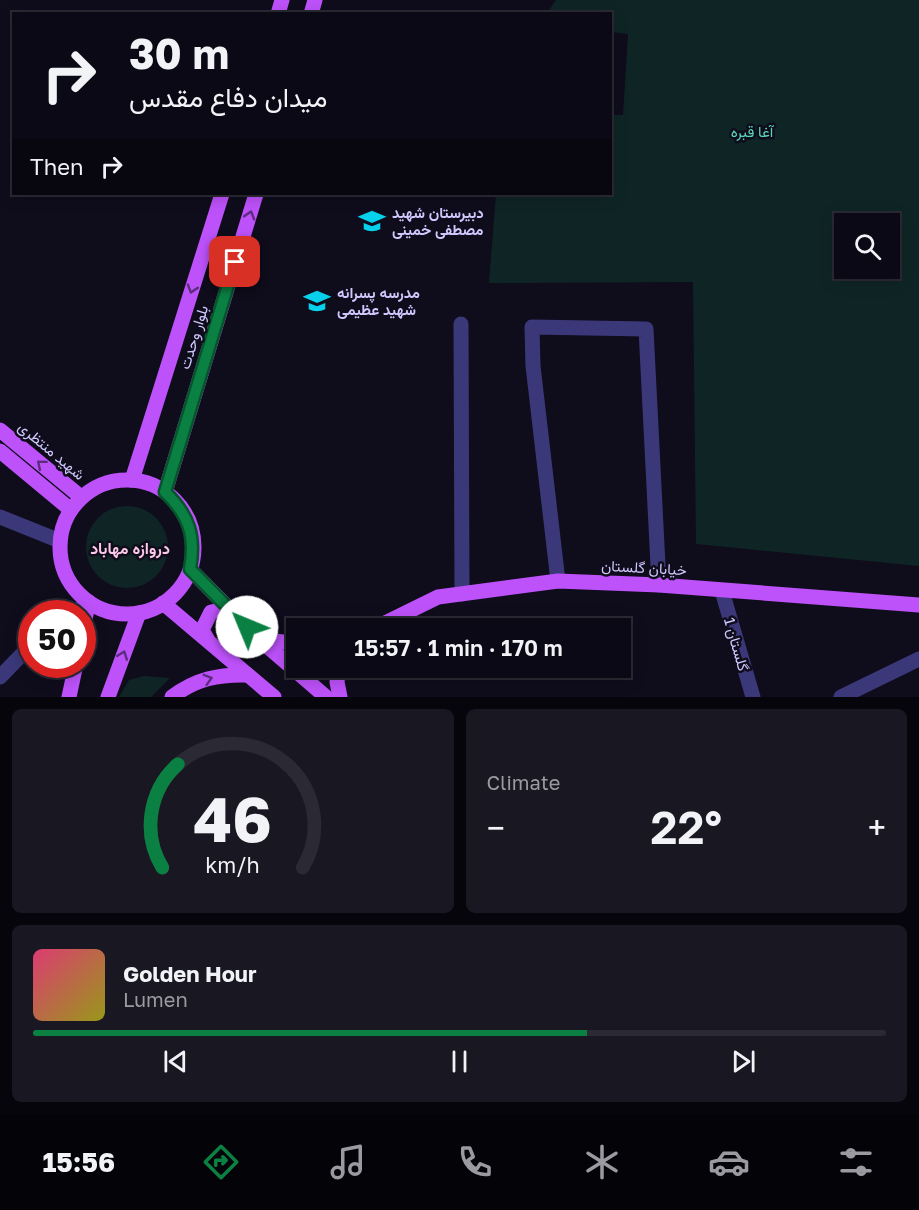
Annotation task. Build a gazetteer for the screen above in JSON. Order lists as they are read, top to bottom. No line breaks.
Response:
{"streets":{"main road":["بلوار وحدت","شهید منتظری","خیابان گلستان"],"street":["گلستان 1"]},"crossings":[["خیابان گلستان","گلستان 1"]],"districts":["دروازه مهاباد"],"parks":["آغا قبره"],"places":{"school or university":["دبیرستان شهید مصطفی خمینی","مدرسه پسرانه شهید عظیمی"]},"page":{"turn":["30 m","میدان دفاع مقدس"],"then":"Then","limit":"50","trip":"15:57 · 1 min · 170 m","tile":"Climate","heat":["−","22°","+"],"song":["Golden Hour","Lumen"],"tabs":"15:56","gauge":["46","km/h"]}}
